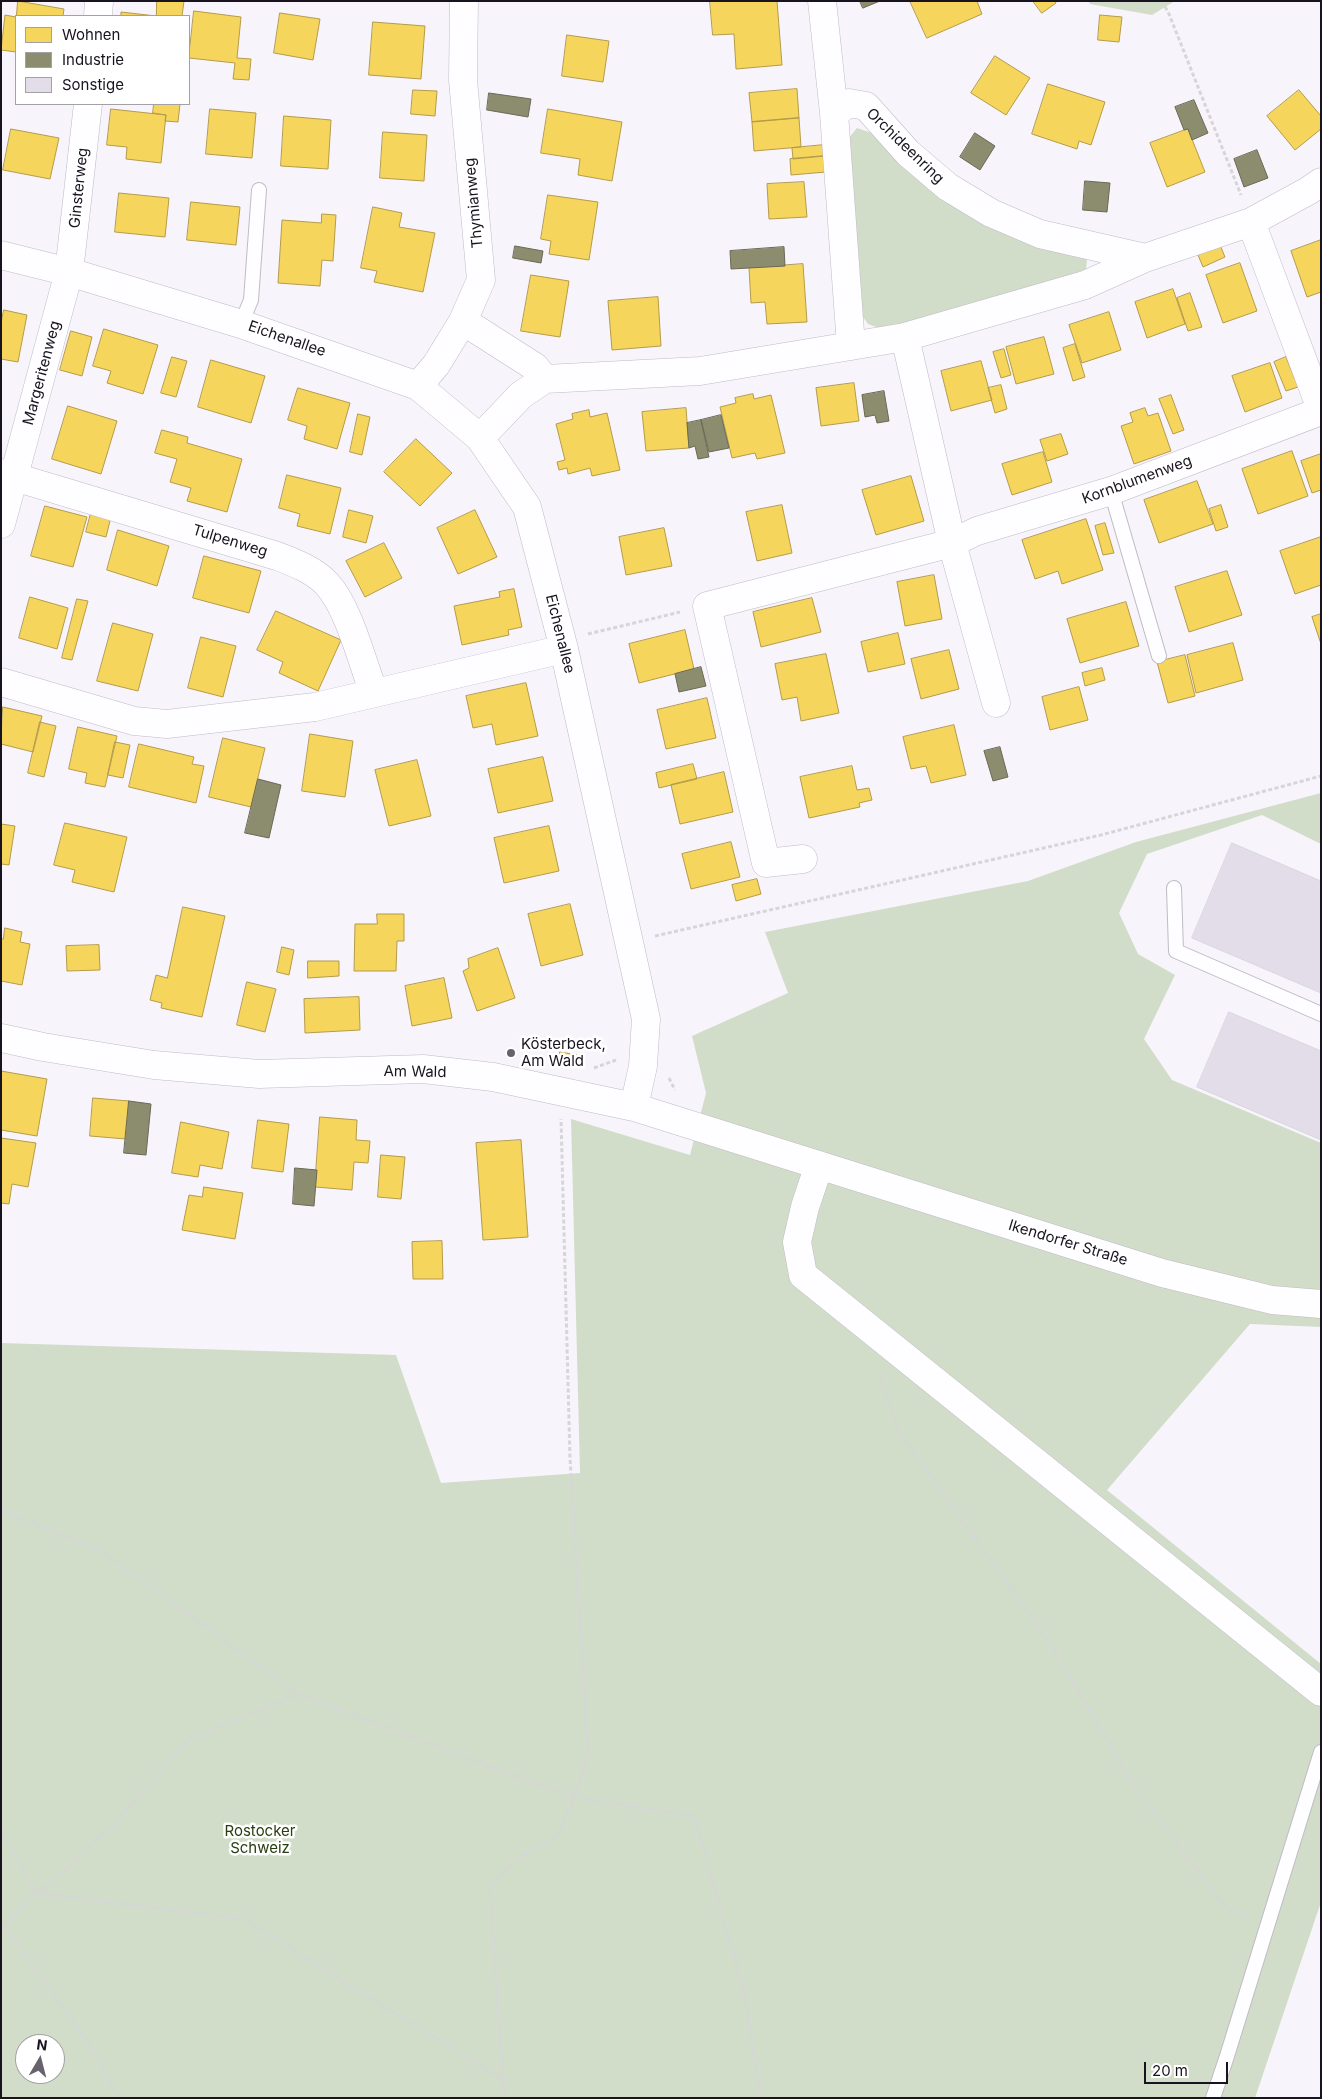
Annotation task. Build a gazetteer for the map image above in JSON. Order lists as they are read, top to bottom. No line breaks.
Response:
{"streets":{"street":["Orchideenring","Ginsterweg","Thymianweg","Eichenallee","Margeritenweg","Kornblumenweg","Tulpenweg","Am Wald","Ikendorfer Straße"]},"crossings":[["Ginsterweg","Eichenallee"],["Ginsterweg","Margeritenweg"],["Thymianweg","Eichenallee"],["Eichenallee","Margeritenweg"],["Eichenallee","Am Wald"],["Margeritenweg","Tulpenweg"],["Am Wald","Ikendorfer Straße"]],"parks":["Rostocker Schweiz"],"places":["Kösterbeck, Am Wald"],"legend":["Wohnen","Industrie","Sonstige"],"scale_bar":"20 m","north":"top"}
